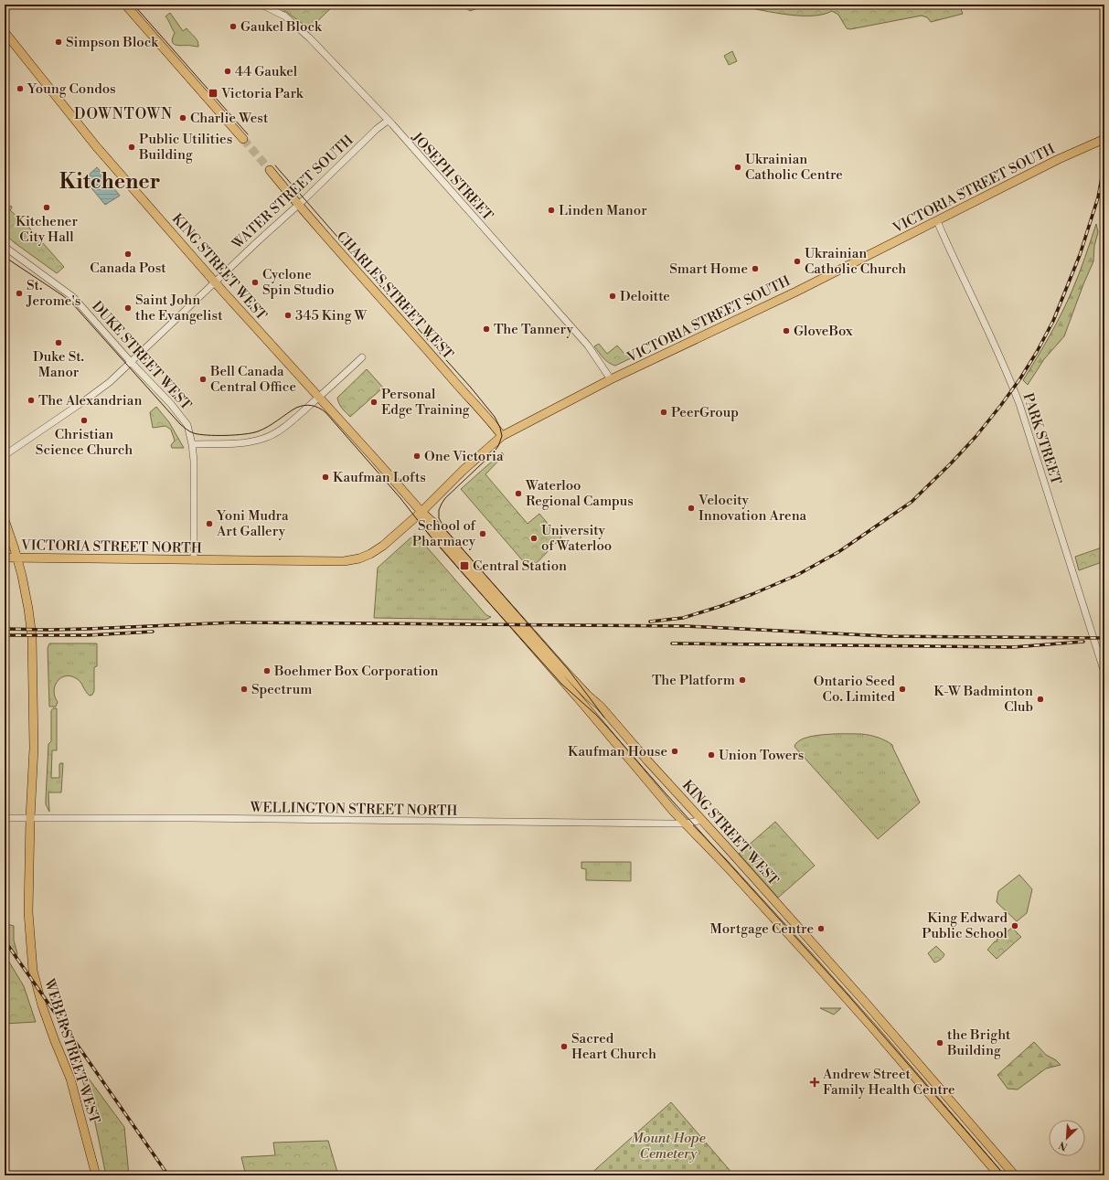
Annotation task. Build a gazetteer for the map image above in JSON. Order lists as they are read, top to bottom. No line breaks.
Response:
{"streets":{"main road":["VICTORIA STREET SOUTH","KING STREET WEST","CHARLES STREET WEST","VICTORIA STREET NORTH","WEBER STREET WEST"],"street":["JOSEPH STREET","WATER STREET SOUTH","DUKE STREET WEST","PARK STREET","WELLINGTON STREET NORTH"]},"crossings":[["JOSEPH STREET","VICTORIA STREET SOUTH"],["JOSEPH STREET","WATER STREET SOUTH"],["VICTORIA STREET SOUTH","KING STREET WEST"],["VICTORIA STREET SOUTH","CHARLES STREET WEST"],["VICTORIA STREET SOUTH","PARK STREET"],["VICTORIA STREET SOUTH","VICTORIA STREET NORTH"],["WATER STREET SOUTH","KING STREET WEST"],["WATER STREET SOUTH","CHARLES STREET WEST"],["WATER STREET SOUTH","DUKE STREET WEST"],["KING STREET WEST","VICTORIA STREET NORTH"],["KING STREET WEST","WELLINGTON STREET NORTH"],["DUKE STREET WEST","VICTORIA STREET NORTH"],["VICTORIA STREET NORTH","WEBER STREET WEST"],["WELLINGTON STREET NORTH","WEBER STREET WEST"]],"districts":["DOWNTOWN","Kitchener"],"parks":["Mount Hope Cemetery"],"places":{"other":["Gaukel Block","Simpson Block","44 Gaukel","Young Condos","Charlie West","Public Utilities Building","Ukrainian Catholic Centre","Kitchener City Hall","Linden Manor","Canada Post","Ukrainian Catholic Church","Smart Home","Cyclone Spin Studio","St. Jerome's","Deloitte","Saint John the Evangelist","345 King W","The Tannery","GloveBox","Duke St. Manor","Bell Canada Central Office","The Alexandrian","Personal Edge Training","PeerGroup","Christian Science Church","One Victoria","Kaufman Lofts","Waterloo Regional Campus","Velocity Innovation Arena","Yoni Mudra Art Gallery","School of Pharmacy","University of Waterloo","Boehmer Box Corporation","The Platform","Spectrum","Ontario Seed Co. Limited","K-W Badminton Club","Kaufman House","Union Towers","King Edward Public School","Mortgage Centre","the Bright Building","Sacred Heart Church"],"transit":["Victoria Park","Central Station"],"health":["Andrew Street Family Health Centre"]},"north":"bottom left"}
